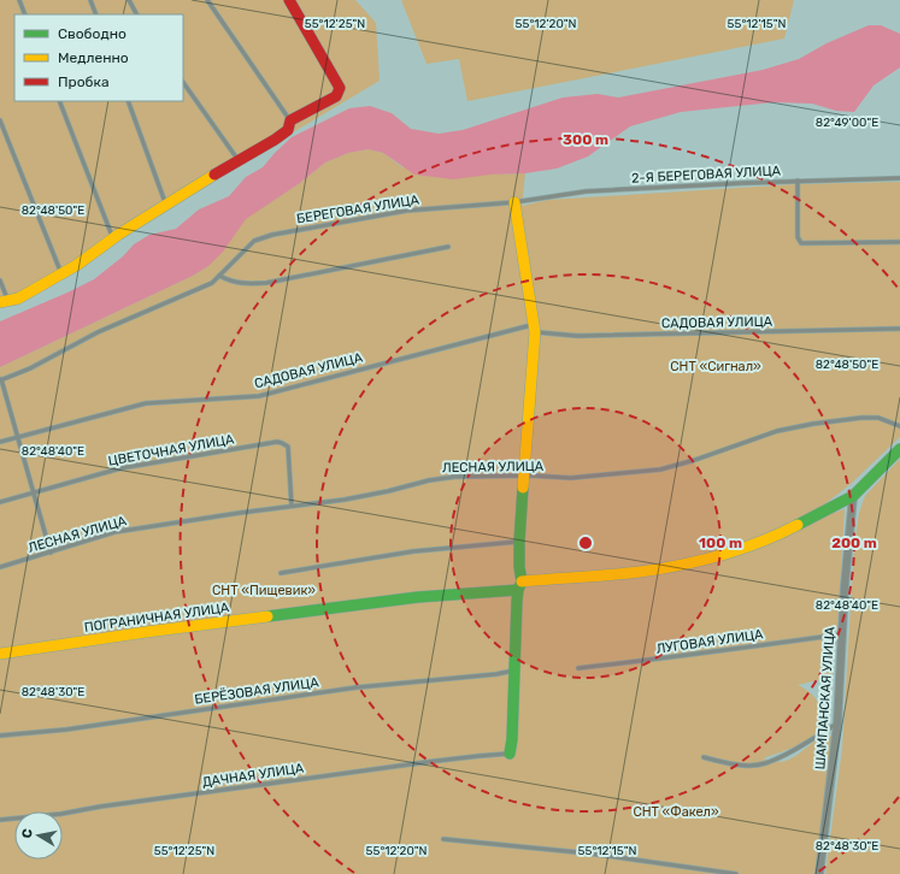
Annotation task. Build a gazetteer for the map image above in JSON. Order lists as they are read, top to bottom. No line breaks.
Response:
{"streets":{"street":["ПОГРАНИЧНАЯ УЛИЦА","ШАМПАНСКАЯ УЛИЦА"],"lane":["2-Я БЕРЕГОВАЯ УЛИЦА","БЕРЕГОВАЯ УЛИЦА","САДОВАЯ УЛИЦА","ЦВЕТОЧНАЯ УЛИЦА","ЛЕСНАЯ УЛИЦА","ЛУГОВАЯ УЛИЦА","БЕРЁЗОВАЯ УЛИЦА","ДАЧНАЯ УЛИЦА"]},"crossings":[["2-Я БЕРЕГОВАЯ УЛИЦА","БЕРЕГОВАЯ УЛИЦА"],["ЦВЕТОЧНАЯ УЛИЦА","ЛЕСНАЯ УЛИЦА"],["ПОГРАНИЧНАЯ УЛИЦА","ШАМПАНСКАЯ УЛИЦА"],["ЛУГОВАЯ УЛИЦА","ШАМПАНСКАЯ УЛИЦА"]],"parks":["СНТ «Сигнал»","СНТ «Пищевик»","СНТ «Факел»"],"legend":["Свободно","Медленно","Пробка"],"north":"left","coordinates":["55°12'25\"N","55°12'20\"N","55°12'15\"N","82°49'00\"E","82°48'50\"E","82°48'40\"E","82°48'30\"E"],"rings":["300 m","100 m","200 m"]}
